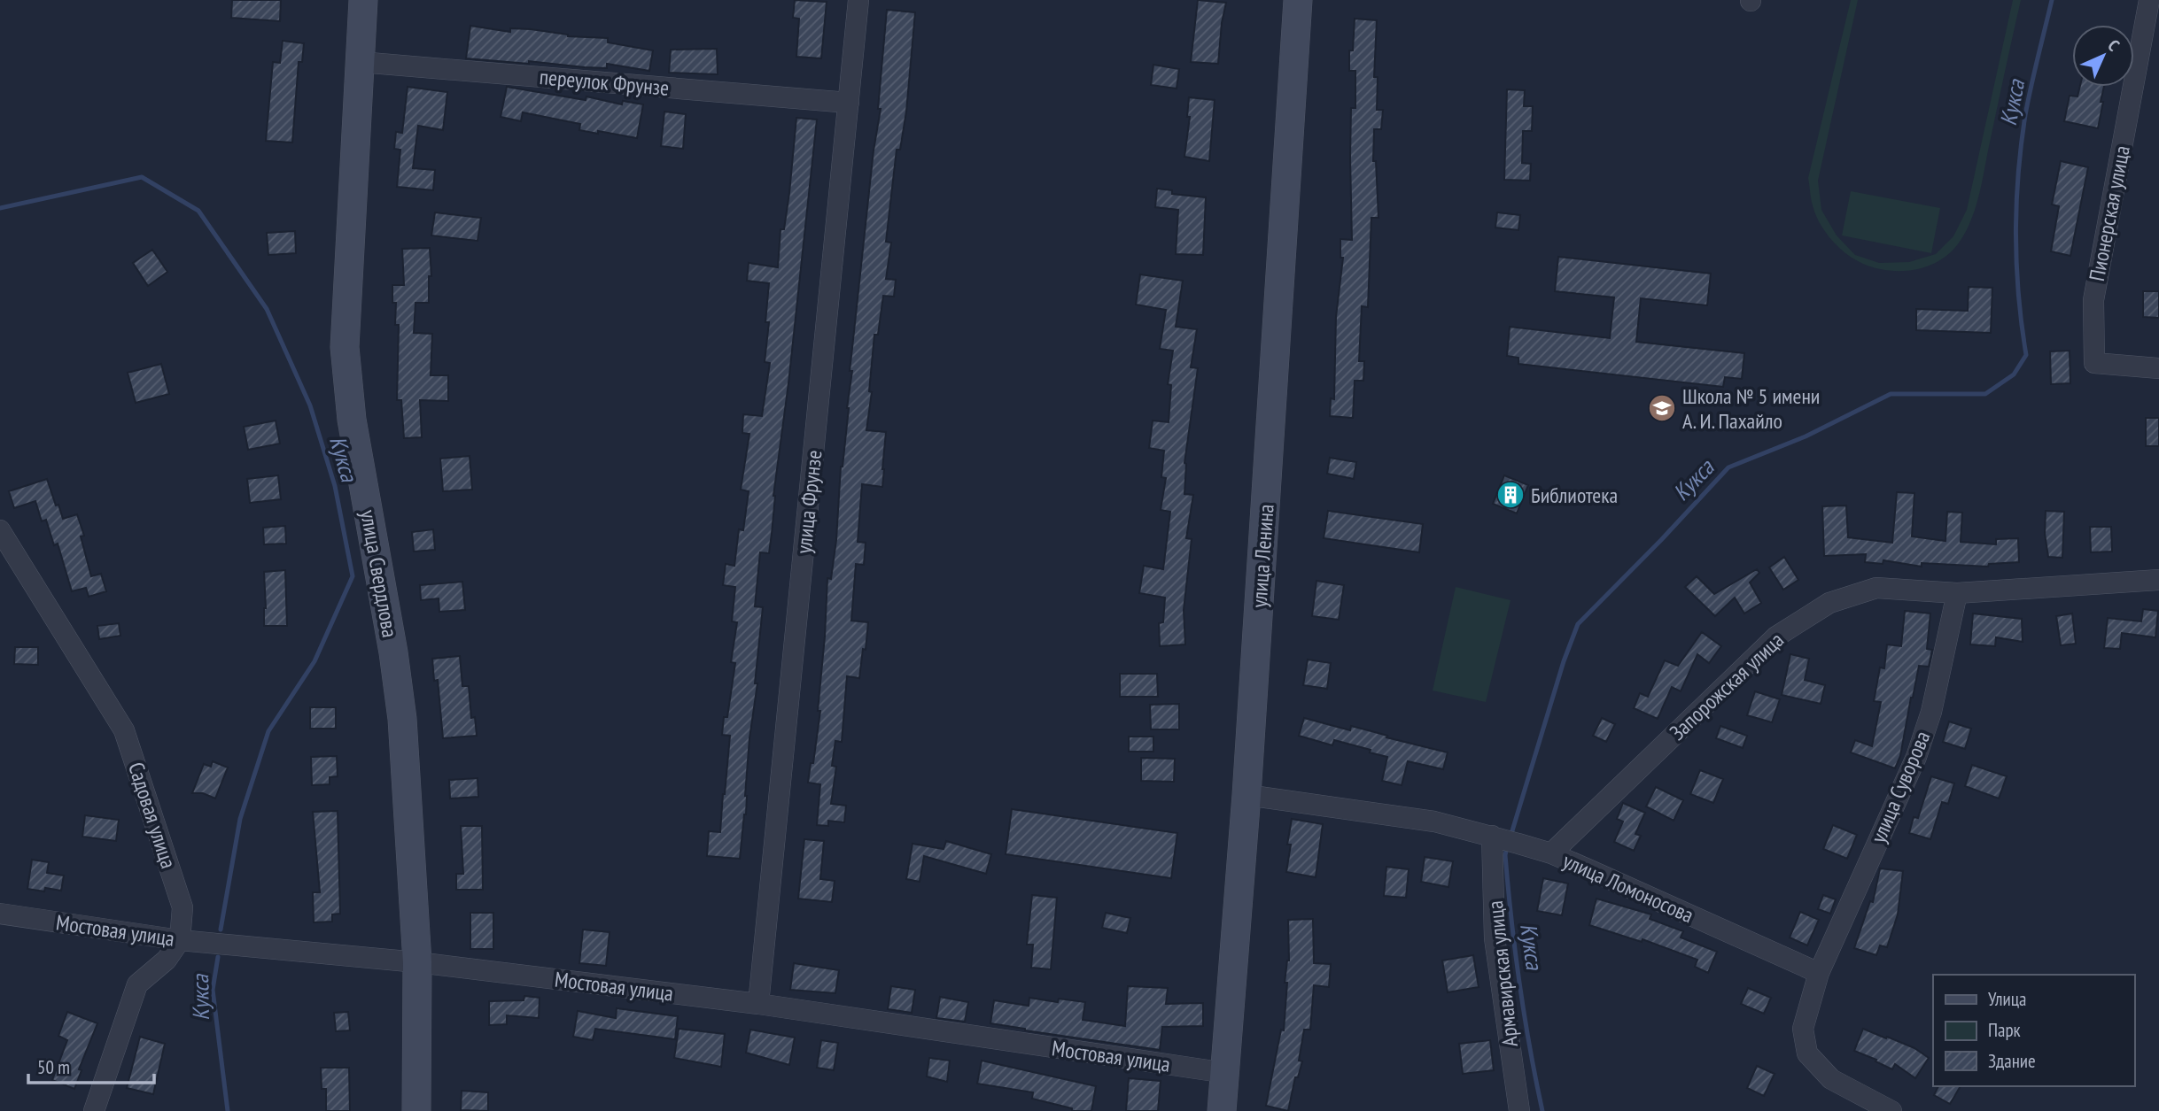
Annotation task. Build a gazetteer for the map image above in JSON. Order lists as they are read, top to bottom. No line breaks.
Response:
{"streets":{"street":["переулок Фрунзе","Пионерская улица","улица Фрунзе","улица Ленина","улица Свердлова","Запорожская улица","улица Суворова","Садовая улица","улица Ломоносова","Мостовая улица","Армавирская улица"]},"crossings":[["переулок Фрунзе","улица Фрунзе"],["переулок Фрунзе","улица Свердлова"],["улица Фрунзе","Мостовая улица"],["улица Ленина","улица Ломоносова"],["улица Ленина","Мостовая улица"],["улица Свердлова","Мостовая улица"],["Запорожская улица","улица Суворова"],["Запорожская улица","улица Ломоносова"],["улица Суворова","улица Ломоносова"],["Садовая улица","Мостовая улица"],["улица Ломоносова","Армавирская улица"]],"water":["Кукса"],"places":{"school or university":["Школа № 5 имени А. И. Пахайло"],"building":["Библиотека"]},"legend":["Улица","Парк","Здание"],"scale_bar":"50 m","north":"top right"}
